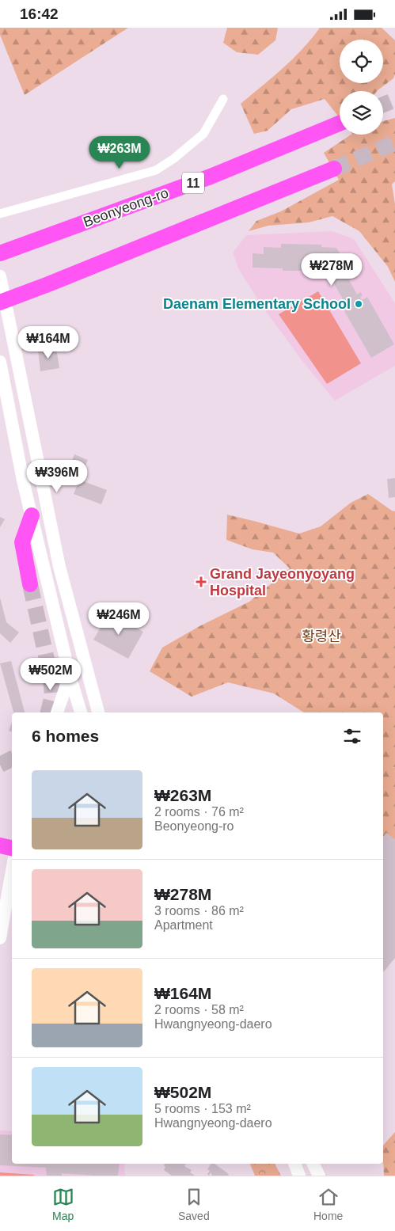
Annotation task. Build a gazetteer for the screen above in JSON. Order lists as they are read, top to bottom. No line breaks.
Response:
{"streets":{"highway":["11","Beonyeong-ro"]},"parks":["황령산"],"places":{"other":["Daenam Elementary School"],"health":["Grand Jayeonyoyang Hospital"]},"page":{"status":"16:42","price":["₩263M","₩278M","₩164M","₩396M","₩246M","₩502M"],"heading":"6 homes","list":[{"name":"₩263M","note":"2 rooms · 76 m² · Beonyeong-ro"},{"name":"₩278M","note":"3 rooms · 86 m² · Apartment"},{"name":"₩164M","note":"2 rooms · 58 m² · Hwangnyeong-daero"},{"name":"₩502M","note":"5 rooms · 153 m² · Hwangnyeong-daero"}],"tabs":["Map","Saved","Home"]}}
